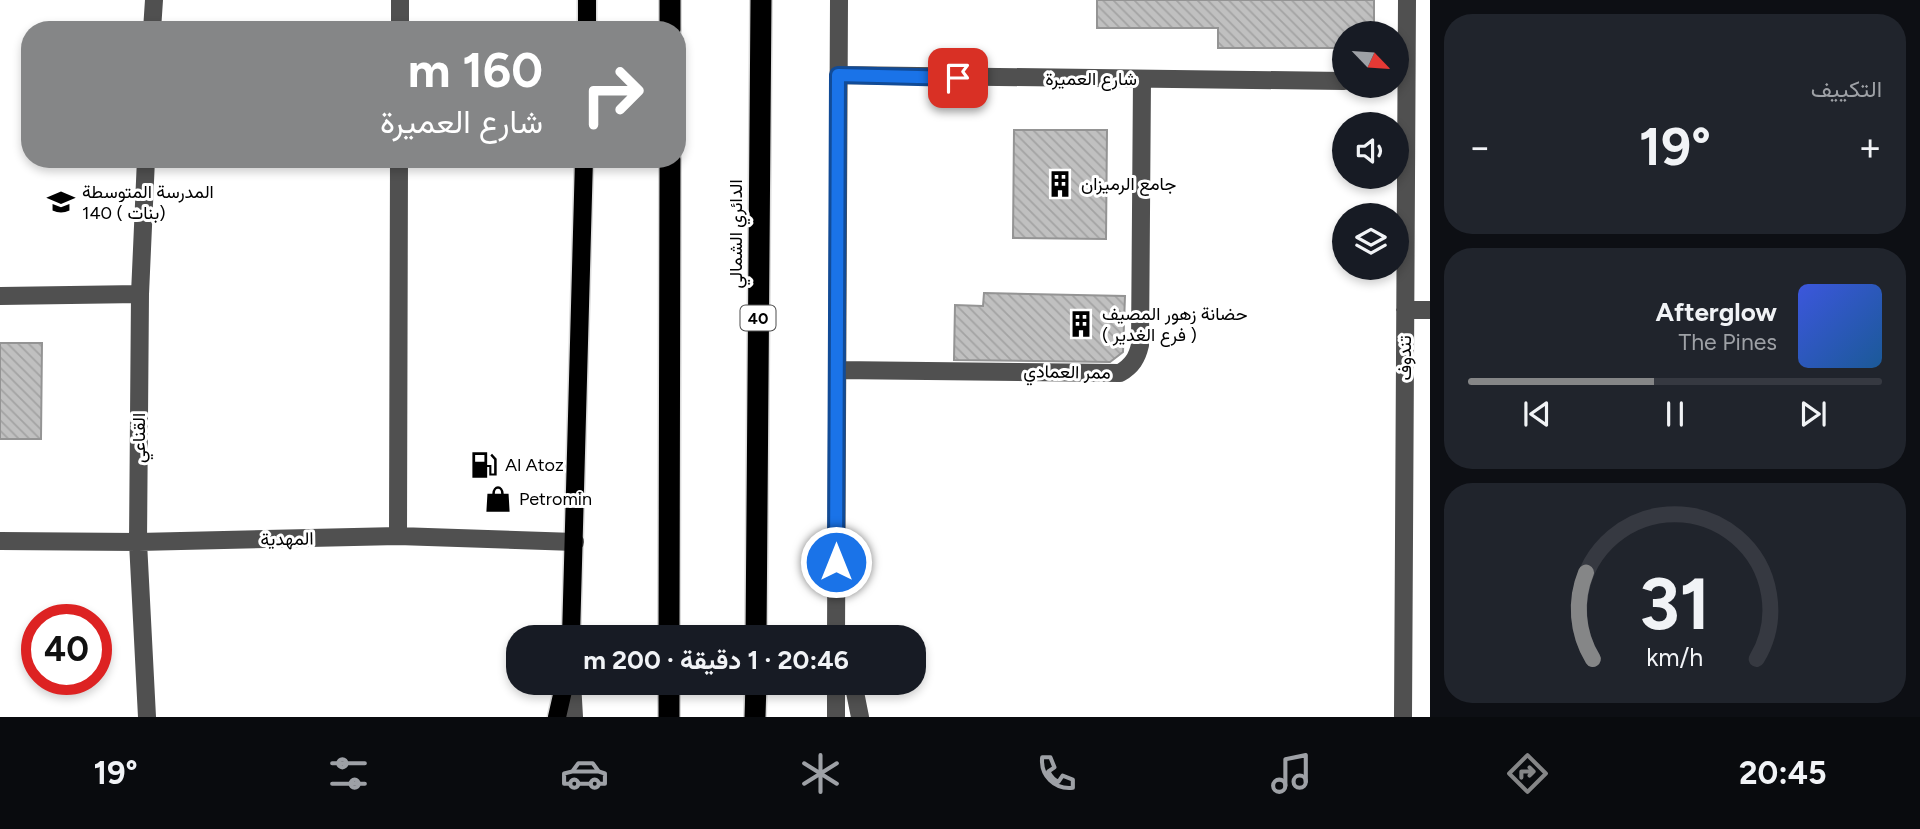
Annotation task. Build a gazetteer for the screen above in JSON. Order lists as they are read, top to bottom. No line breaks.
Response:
{"streets":{"highway":["الدائري الشمالي","40"],"street":["شارع العميرة","تندوف","ممر العمادي","القناعي","المهدية"]},"crossings":[["شارع العميرة","ممر العمادي"],["القناعي","المهدية"]],"places":{"building":["جامع الرميزان","حضانة زهور المصيف ( فرع الغدير )"],"school or university":["المدرسة المتوسطة 140 ( بنات)"],"fuel station":["Al Atoz"],"shop":["Petromin"]},"north":"bottom right","page":{"tile":"التكييف","turn":["160 m","شارع العميرة"],"heat":["−","19°","+"],"song":["Afterglow","The Pines"],"limit":"40","trip":"20:46 · 1 دقيقة · 200 m","tabs":["20:45","19°"],"gauge":["31","km/h"]}}
